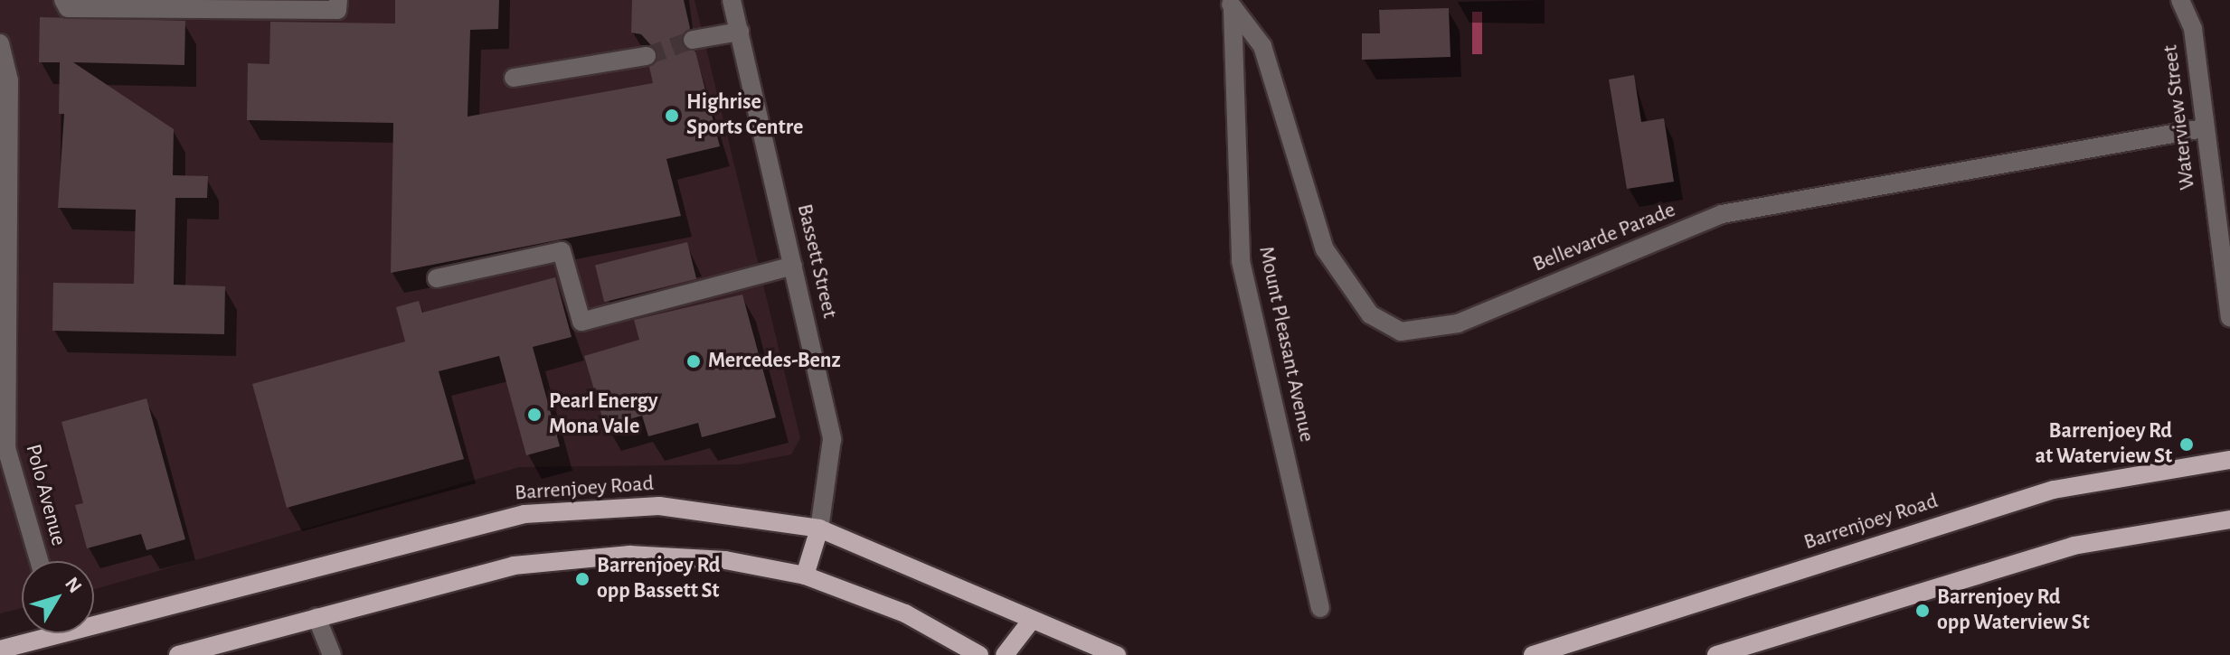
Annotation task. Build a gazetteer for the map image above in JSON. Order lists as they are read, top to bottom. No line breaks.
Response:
{"streets":{"main road":["Bassett Street","Barrenjoey Road"],"street":["Waterview Street","Bellevarde Parade","Mount Pleasant Avenue","Polo Avenue"]},"crossings":[["Waterview Street","Bellevarde Parade"],["Bellevarde Parade","Mount Pleasant Avenue"],["Bassett Street","Barrenjoey Road"]],"places":["Highrise Sports Centre","Mercedes-Benz","Pearl Energy Mona Vale","Barrenjoey Rd at Waterview St","Barrenjoey Rd opp Bassett St","Barrenjoey Rd opp Waterview St"],"north":"top right"}
